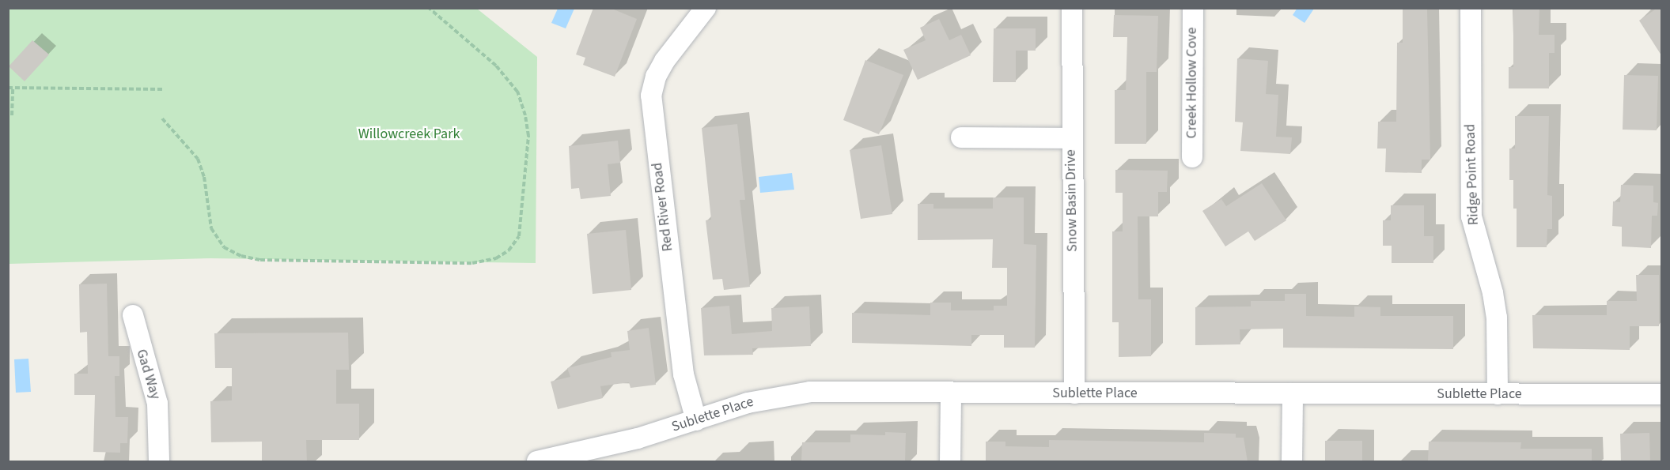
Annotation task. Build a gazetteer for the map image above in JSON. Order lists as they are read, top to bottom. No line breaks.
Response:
{"streets":{"street":["Creek Hollow Cove","Ridge Point Road","Snow Basin Drive","Red River Road","Gad Way","Sublette Place"]},"crossings":[["Ridge Point Road","Sublette Place"],["Snow Basin Drive","Sublette Place"],["Red River Road","Sublette Place"]],"parks":["Willowcreek Park"]}
